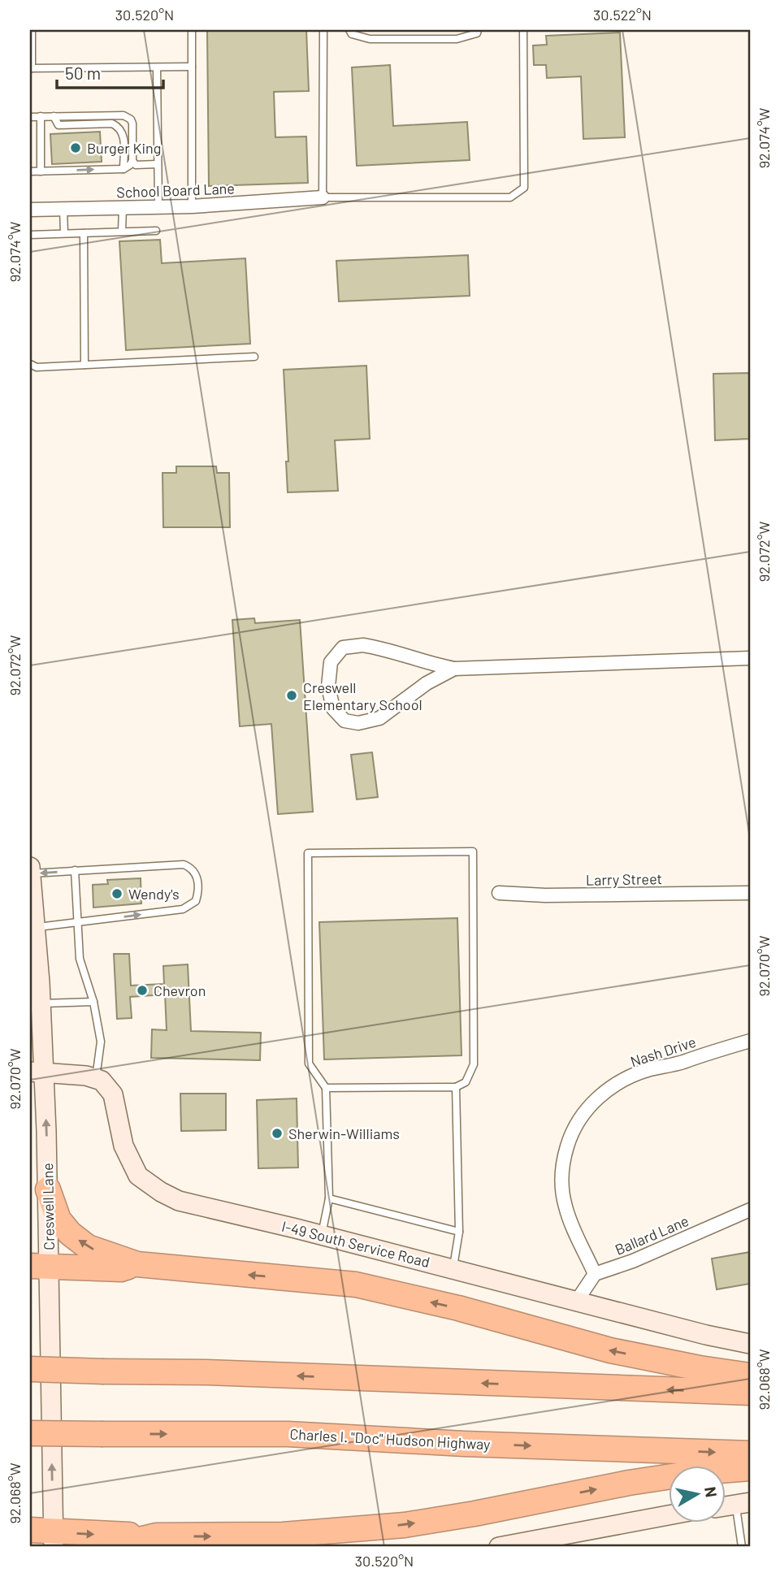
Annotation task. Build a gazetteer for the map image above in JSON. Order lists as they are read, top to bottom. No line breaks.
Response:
{"streets":{"highway":["Charles I. \"Doc\" Hudson Highway"],"street":["School Board Lane","Larry Street","Nash Drive","Creswell Lane","Ballard Lane","I-49 South Service Road"]},"crossings":[["Nash Drive","Ballard Lane"]],"one_way":["Creswell Lane"],"places":["Burger King","Creswell Elementary School","Wendy's","Chevron","Sherwin-Williams"],"scale_bar":"50 m","north":"right","coordinates":["30.520°N","30.522°N","92.074°W","92.072°W","92.070°W","92.068°W"]}
